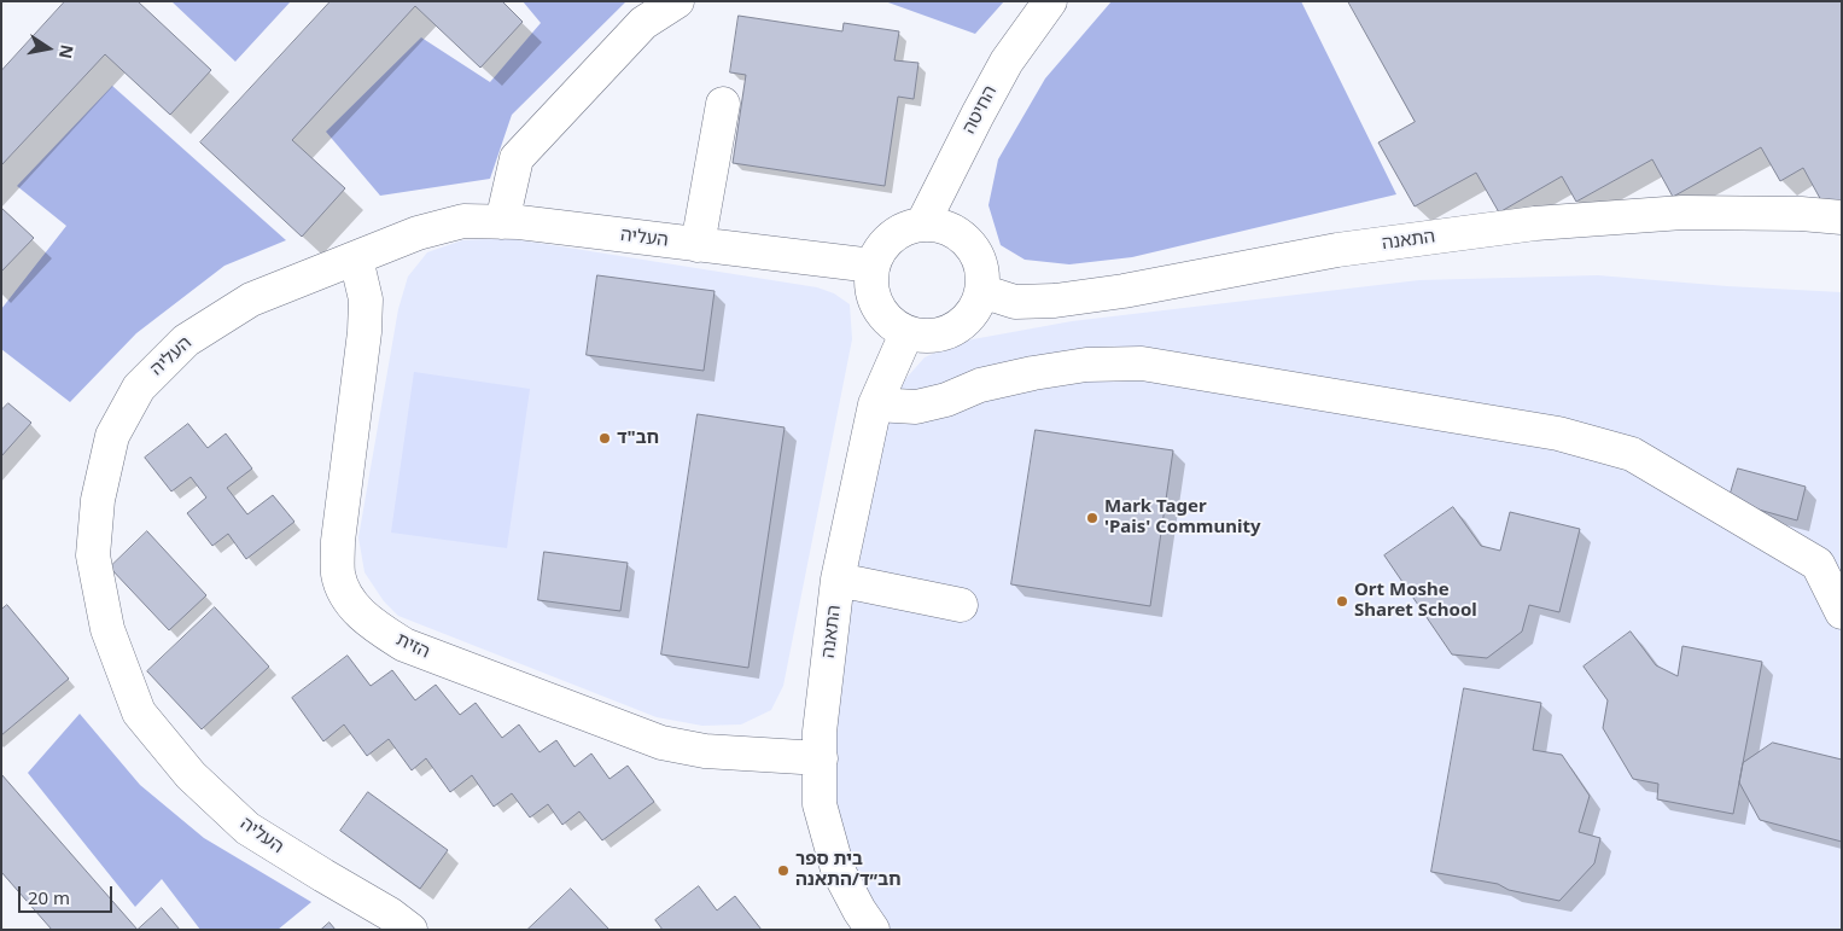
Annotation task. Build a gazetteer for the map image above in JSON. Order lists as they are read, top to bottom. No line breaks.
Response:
{"streets":{"street":["החיטה","העליה","התאנה","הזית"]},"crossings":[["החיטה","העליה"],["החיטה","התאנה"],["העליה","התאנה"],["העליה","הזית"],["התאנה","הזית"]],"places":["חב\"ד","Mark Tager 'Pais' Community","Ort Moshe Sharet School","בית ספר חב״ד/התאנה"],"scale_bar":"20 m","north":"right"}
